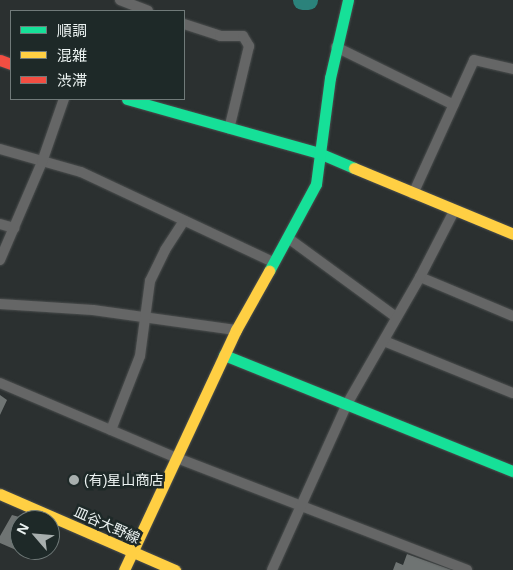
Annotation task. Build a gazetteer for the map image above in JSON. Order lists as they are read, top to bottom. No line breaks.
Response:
{"streets":{"street":["皿谷大野線"]},"places":["(有)星山商店"],"legend":["順調","混雑","渋滞"],"north":"top left"}
